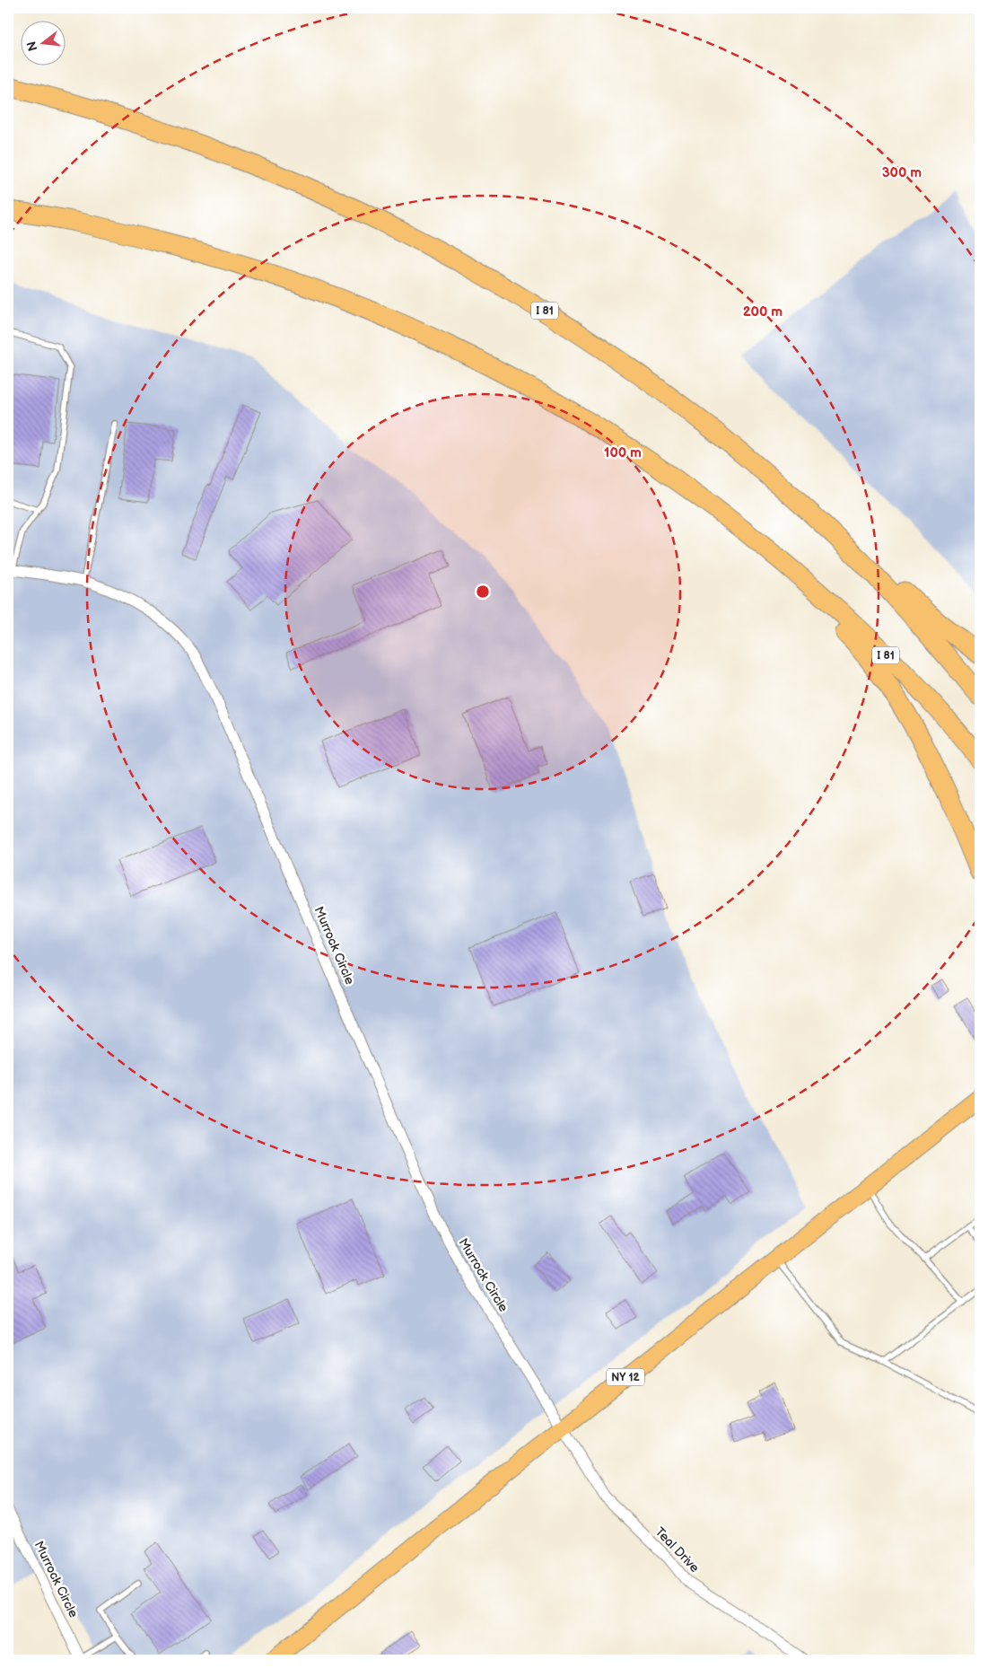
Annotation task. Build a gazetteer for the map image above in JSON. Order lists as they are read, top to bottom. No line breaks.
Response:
{"streets":{"highway":["I 81"],"main road":["NY 12"],"street":["Murrock Circle","Teal Drive"]},"crossings":[["Murrock Circle","NY 12"],["Murrock Circle","Teal Drive"],["NY 12","Teal Drive"]],"north":"left","rings":["300 m","200 m","100 m"]}
